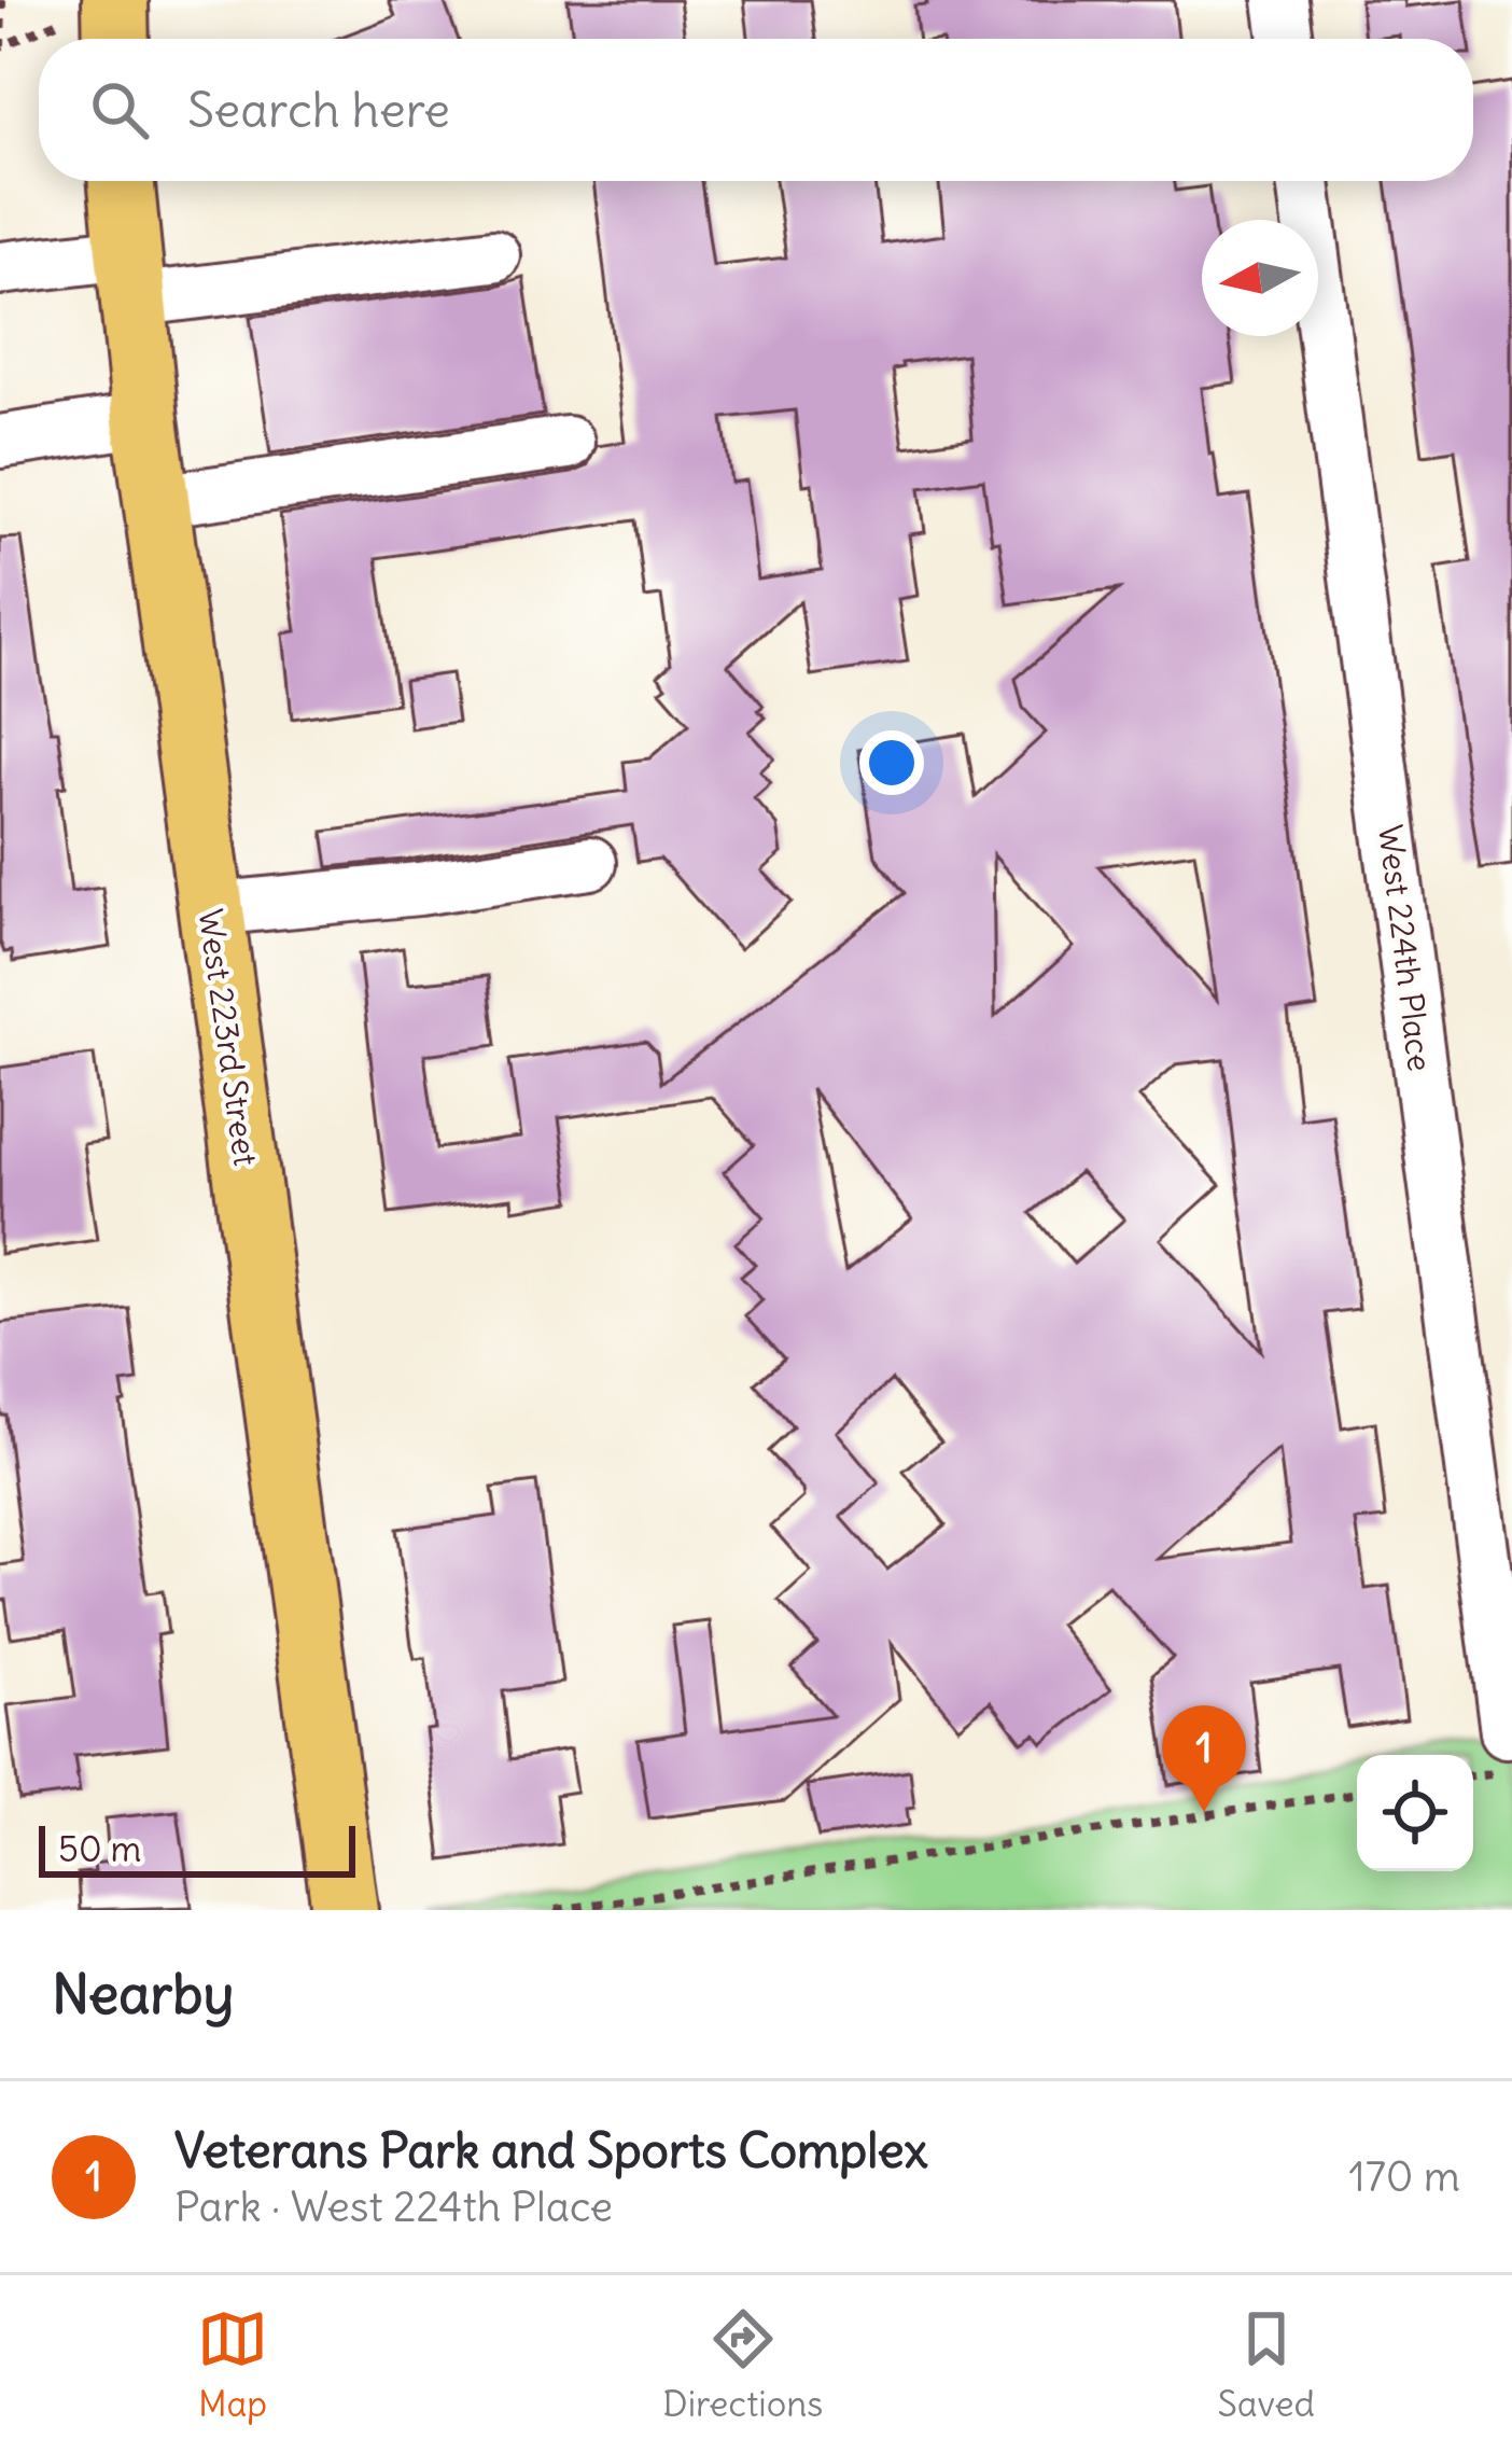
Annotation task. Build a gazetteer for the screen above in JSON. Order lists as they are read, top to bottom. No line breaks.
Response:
{"streets":{"main road":["West 223rd Street"],"street":["West 224th Place"]},"scale_bar":"50 m","north":"left","page":{"search":"Search here","pins":"1","scale":"50 m","heading":"Nearby","list":[{"mark":"1","name":"Veterans Park and Sports Complex","note":"Park · West 224th Place","value":"170 m"}],"nav":["Map","Directions","Saved"]}}
